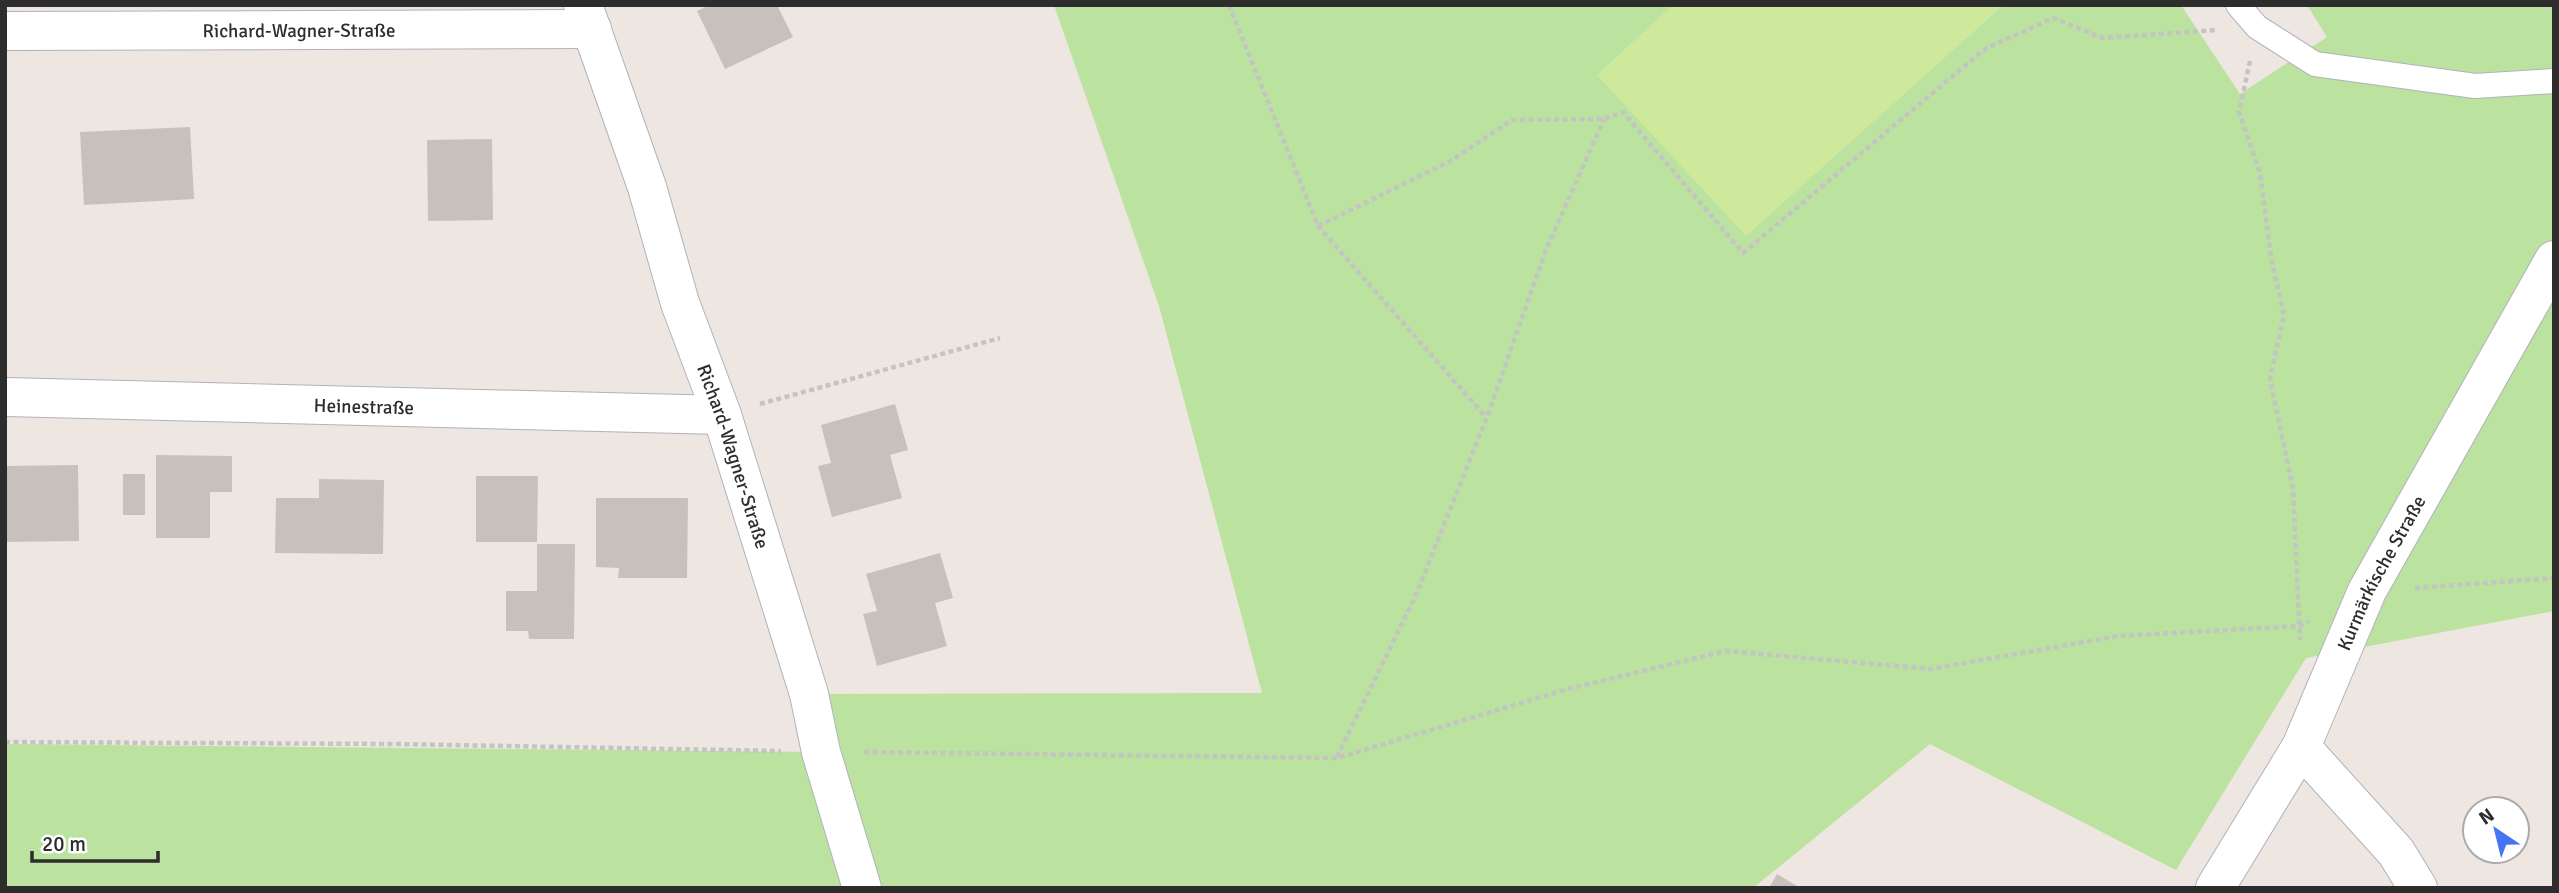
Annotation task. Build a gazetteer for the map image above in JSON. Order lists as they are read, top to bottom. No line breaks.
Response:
{"streets":{"street":["Richard-Wagner-Straße","Heinestraße","Kurmärkische Straße"]},"crossings":[["Richard-Wagner-Straße","Heinestraße"]],"scale_bar":"20 m","north":"top left"}
